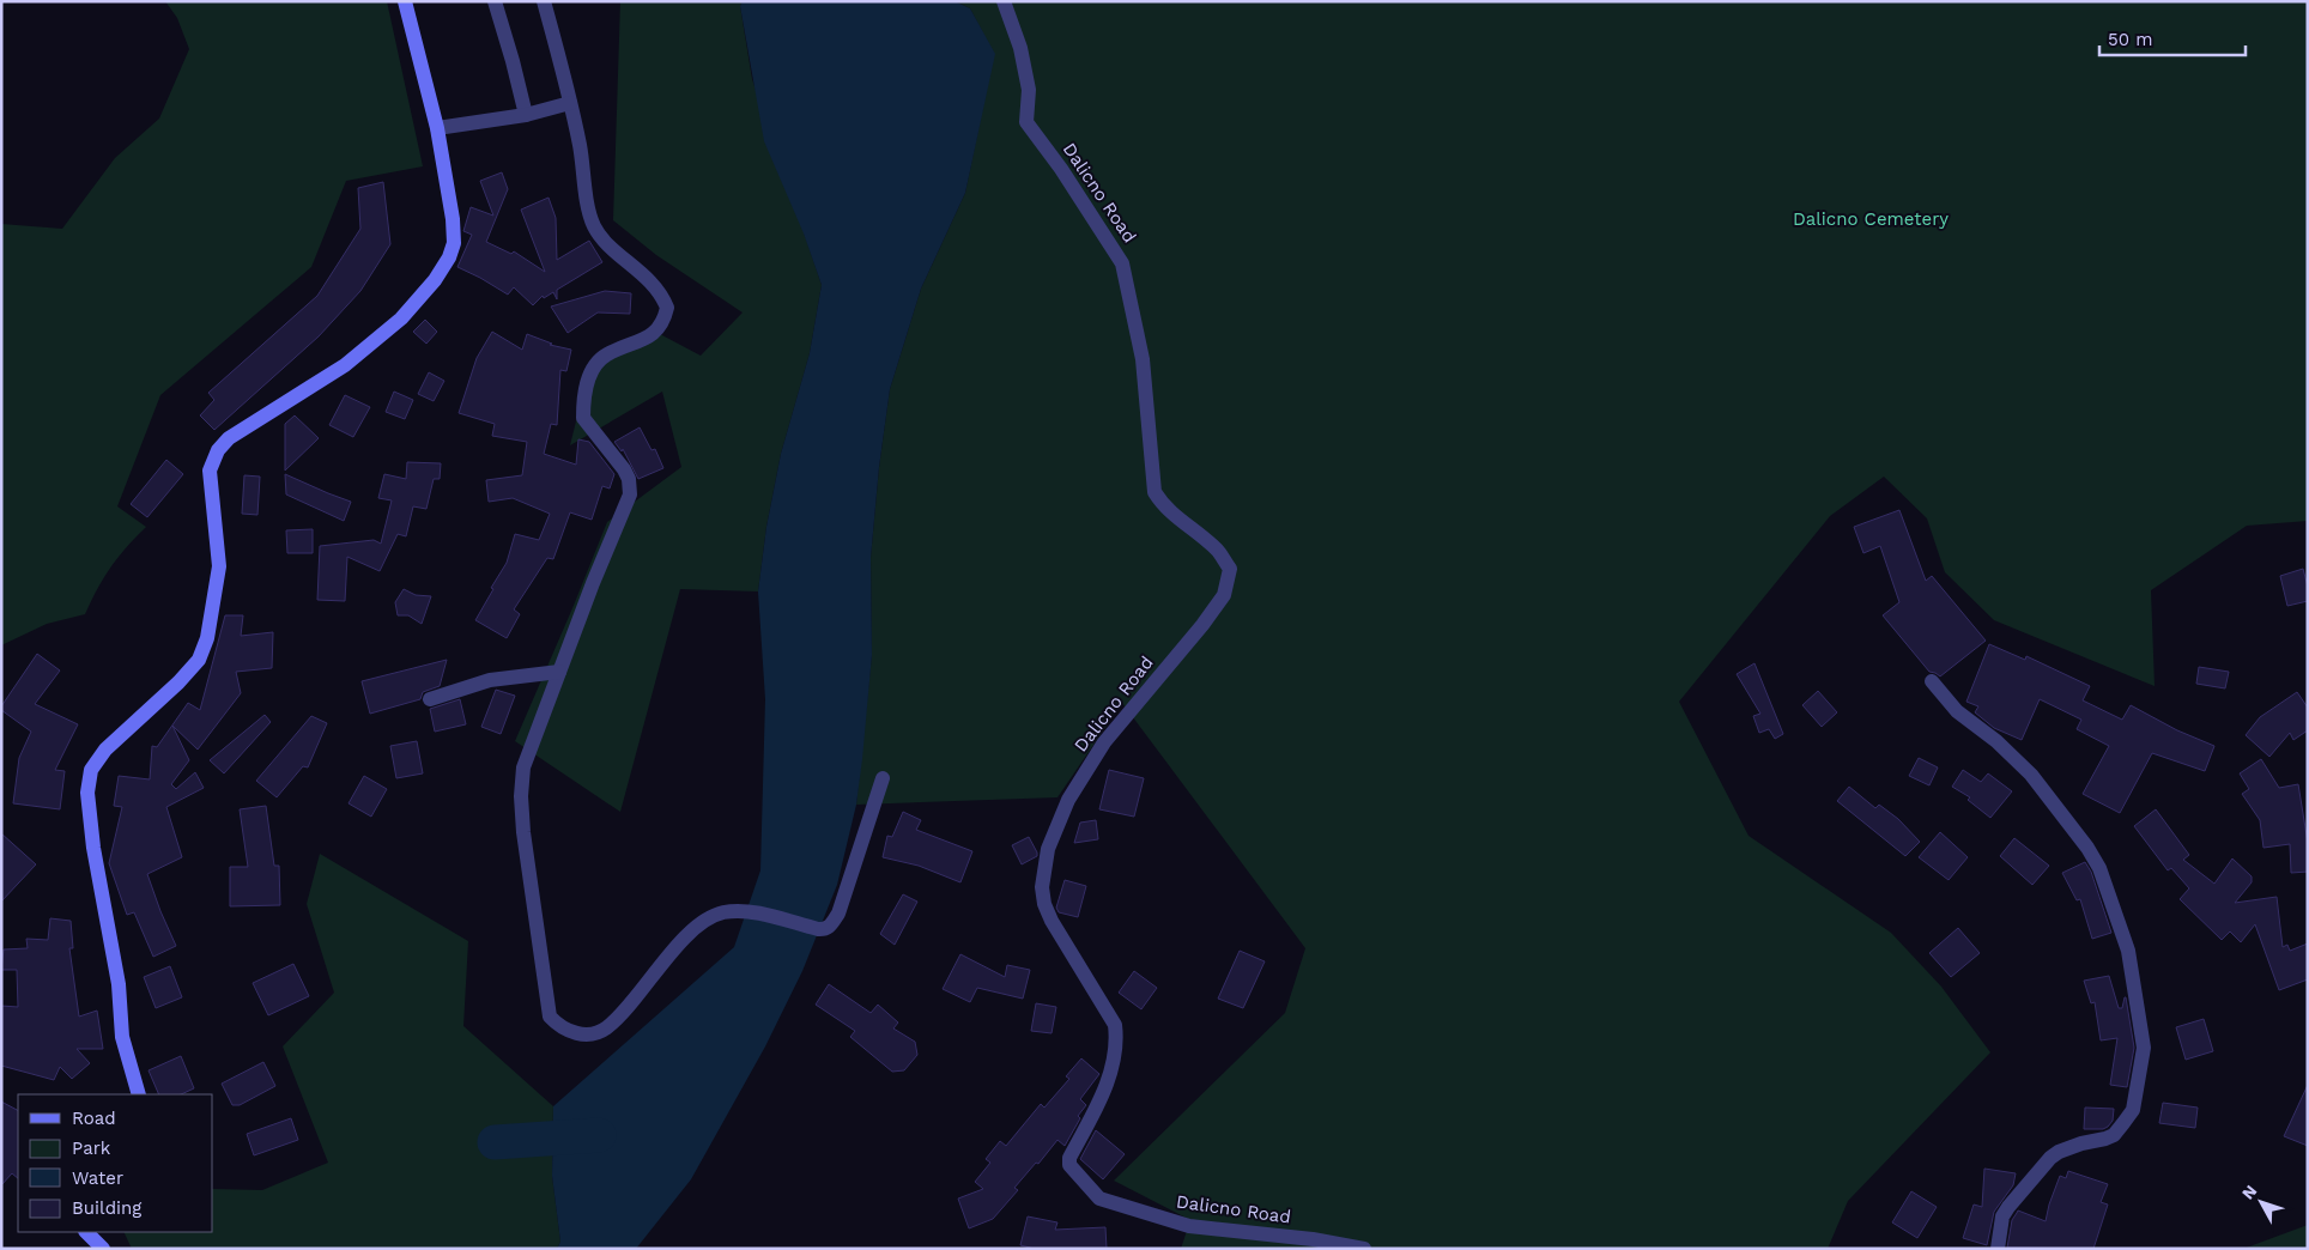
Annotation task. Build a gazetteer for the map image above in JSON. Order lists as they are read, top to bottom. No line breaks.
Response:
{"streets":{"street":["Dalicno Road"]},"parks":["Dalicno Cemetery"],"legend":["Road","Park","Water","Building"],"scale_bar":"50 m","north":"top left"}
